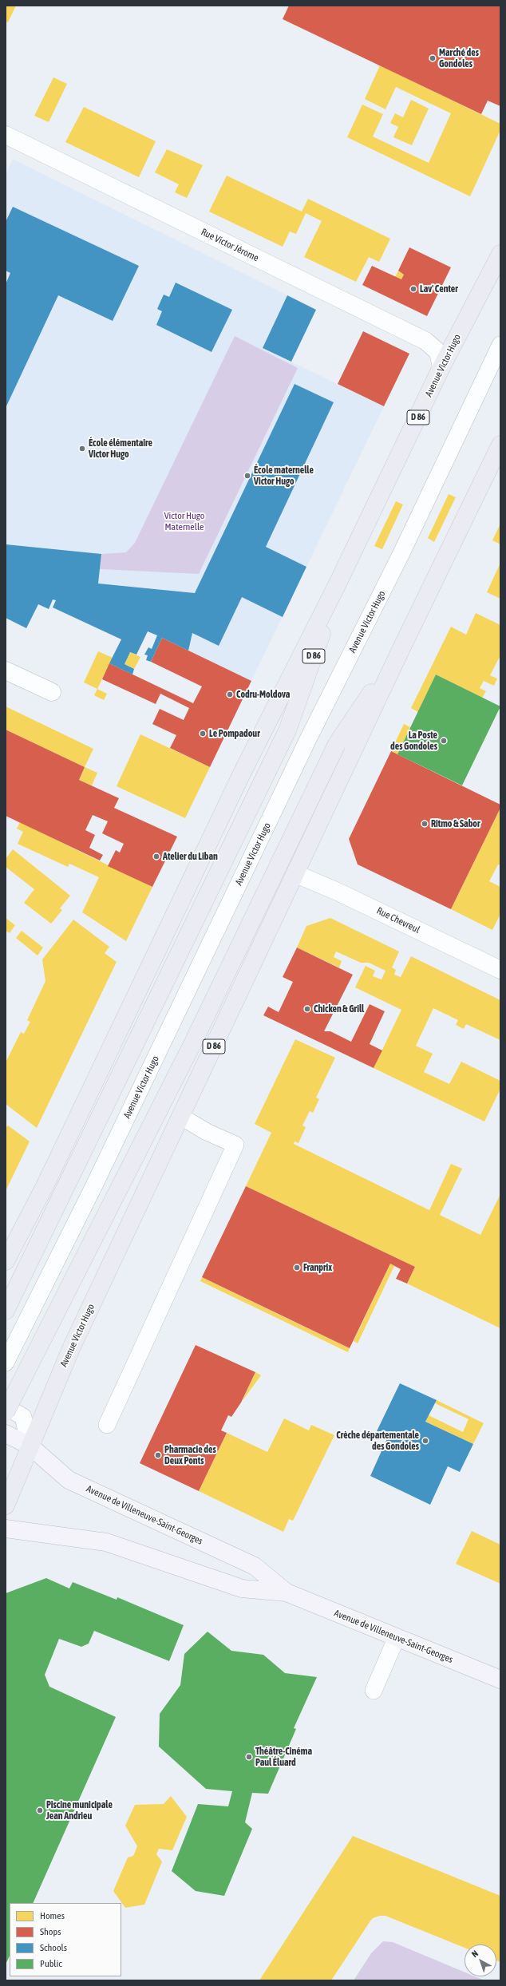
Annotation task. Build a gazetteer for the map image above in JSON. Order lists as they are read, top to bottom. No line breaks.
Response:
{"streets":{"main road":["Avenue Victor Hugo","D 86","Avenue de Villeneuve-Saint-Georges"],"street":["Rue Victor Jérome","Rue Chevreul"]},"crossings":[["Rue Victor Jérome","Avenue Victor Hugo"],["Avenue Victor Hugo","Rue Chevreul"],["Avenue Victor Hugo","Avenue de Villeneuve-Saint-Georges"]],"parks":["Victor Hugo Maternelle"],"places":["Marché des Gondoles","Lav' Center","École élémentaire Victor Hugo","École maternelle Victor Hugo","Codru-Moldova","Le Pompadour","La Poste des Gondoles","Ritmo & Sabor","Atelier du Liban","Chicken & Grill","Franprix","Crèche départementale des Gondoles","Pharmacie des Deux Ponts","Théâtre-Cinéma Paul Éluard","Piscine municipale Jean Andrieu"],"legend":["Homes","Shops","Schools","Public"],"north":"top left"}
